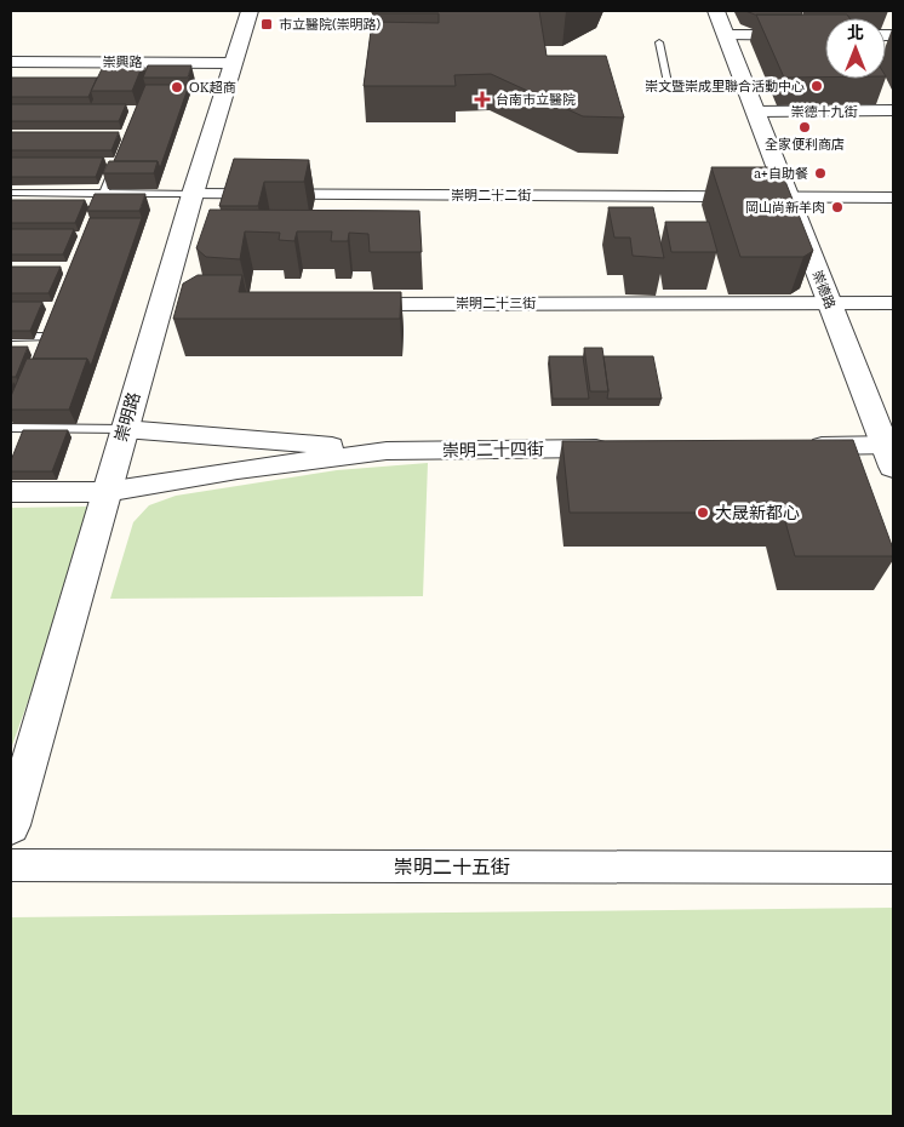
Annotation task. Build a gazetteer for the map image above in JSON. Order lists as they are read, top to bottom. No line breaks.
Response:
{"streets":{"street":["崇興路","崇德十九街","崇明二十二街","崇德路","崇明二十三街","崇明路","崇明二十四街","崇明二十五街"]},"crossings":[["崇興路","崇明路"],["崇德十九街","崇德路"],["崇明二十二街","崇德路"],["崇明二十二街","崇明路"],["崇德路","崇明二十三街"],["崇明路","崇明二十四街"]],"places":{"transit":["市立醫院(崇明路)"],"other":["崇文暨崇成里聯合活動中心","OK超商","全家便利商店","a+自助餐","岡山尚新羊肉","大晟新都心"],"health":["台南市立醫院"]},"north":"top"}
